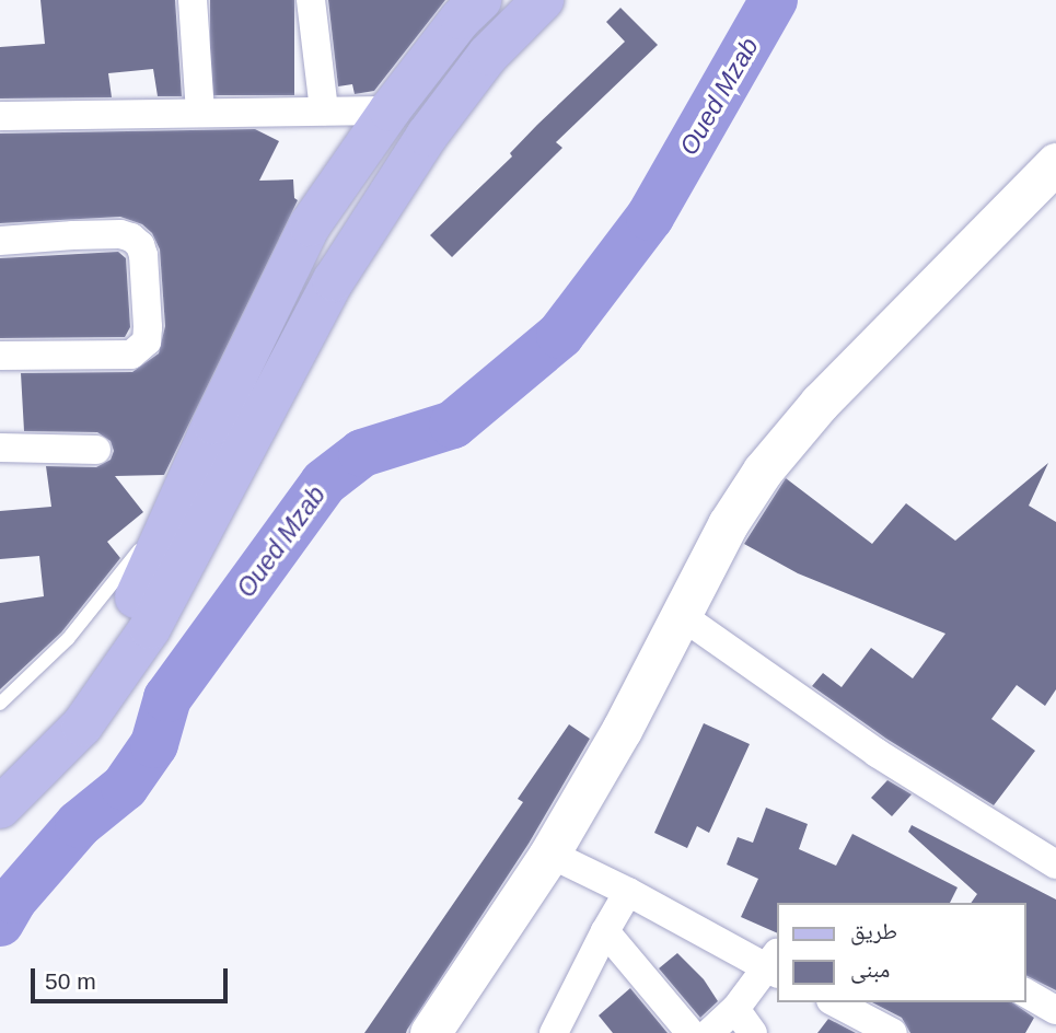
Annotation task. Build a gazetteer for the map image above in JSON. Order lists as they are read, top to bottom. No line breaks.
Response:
{"water":["Oued Mzab"],"legend":["طريق","مبنى"],"scale_bar":"50 m"}
